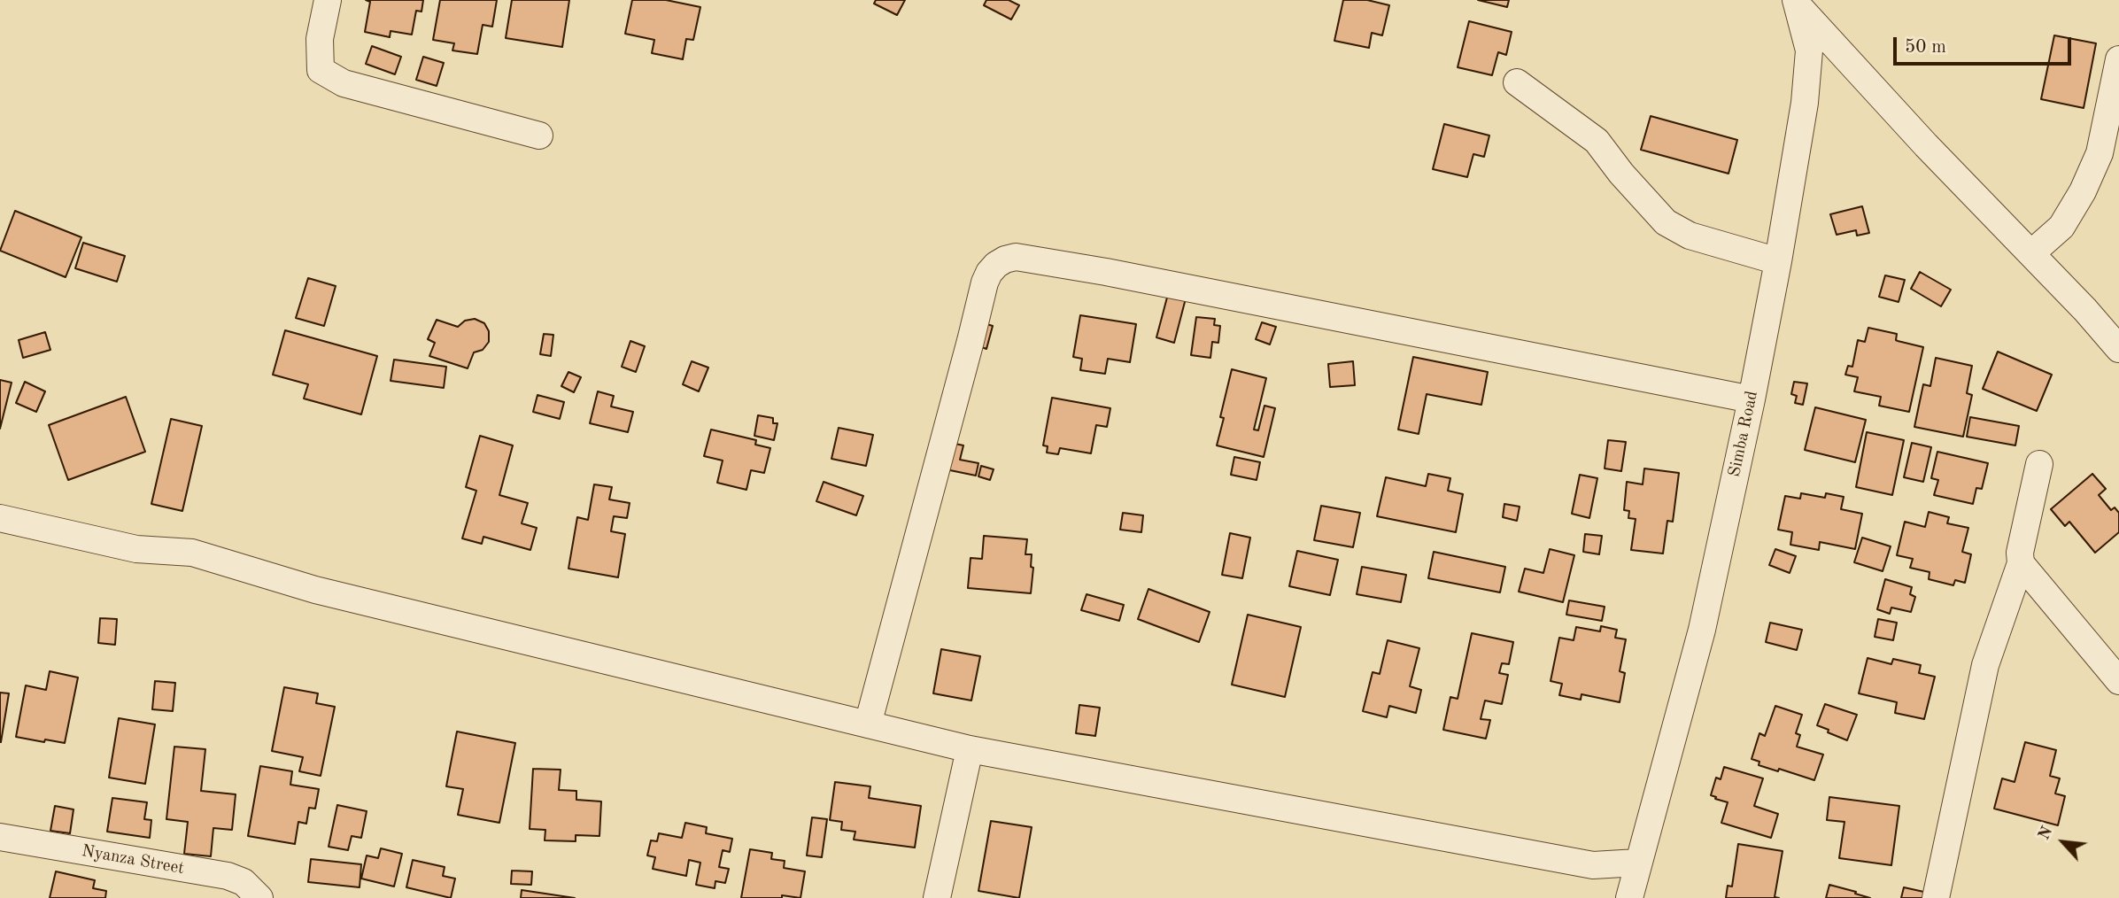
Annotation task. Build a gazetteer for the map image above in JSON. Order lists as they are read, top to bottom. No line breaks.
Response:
{"streets":{"street":["Simba Road","Nyanza Street"]},"scale_bar":"50 m","north":"top left"}
